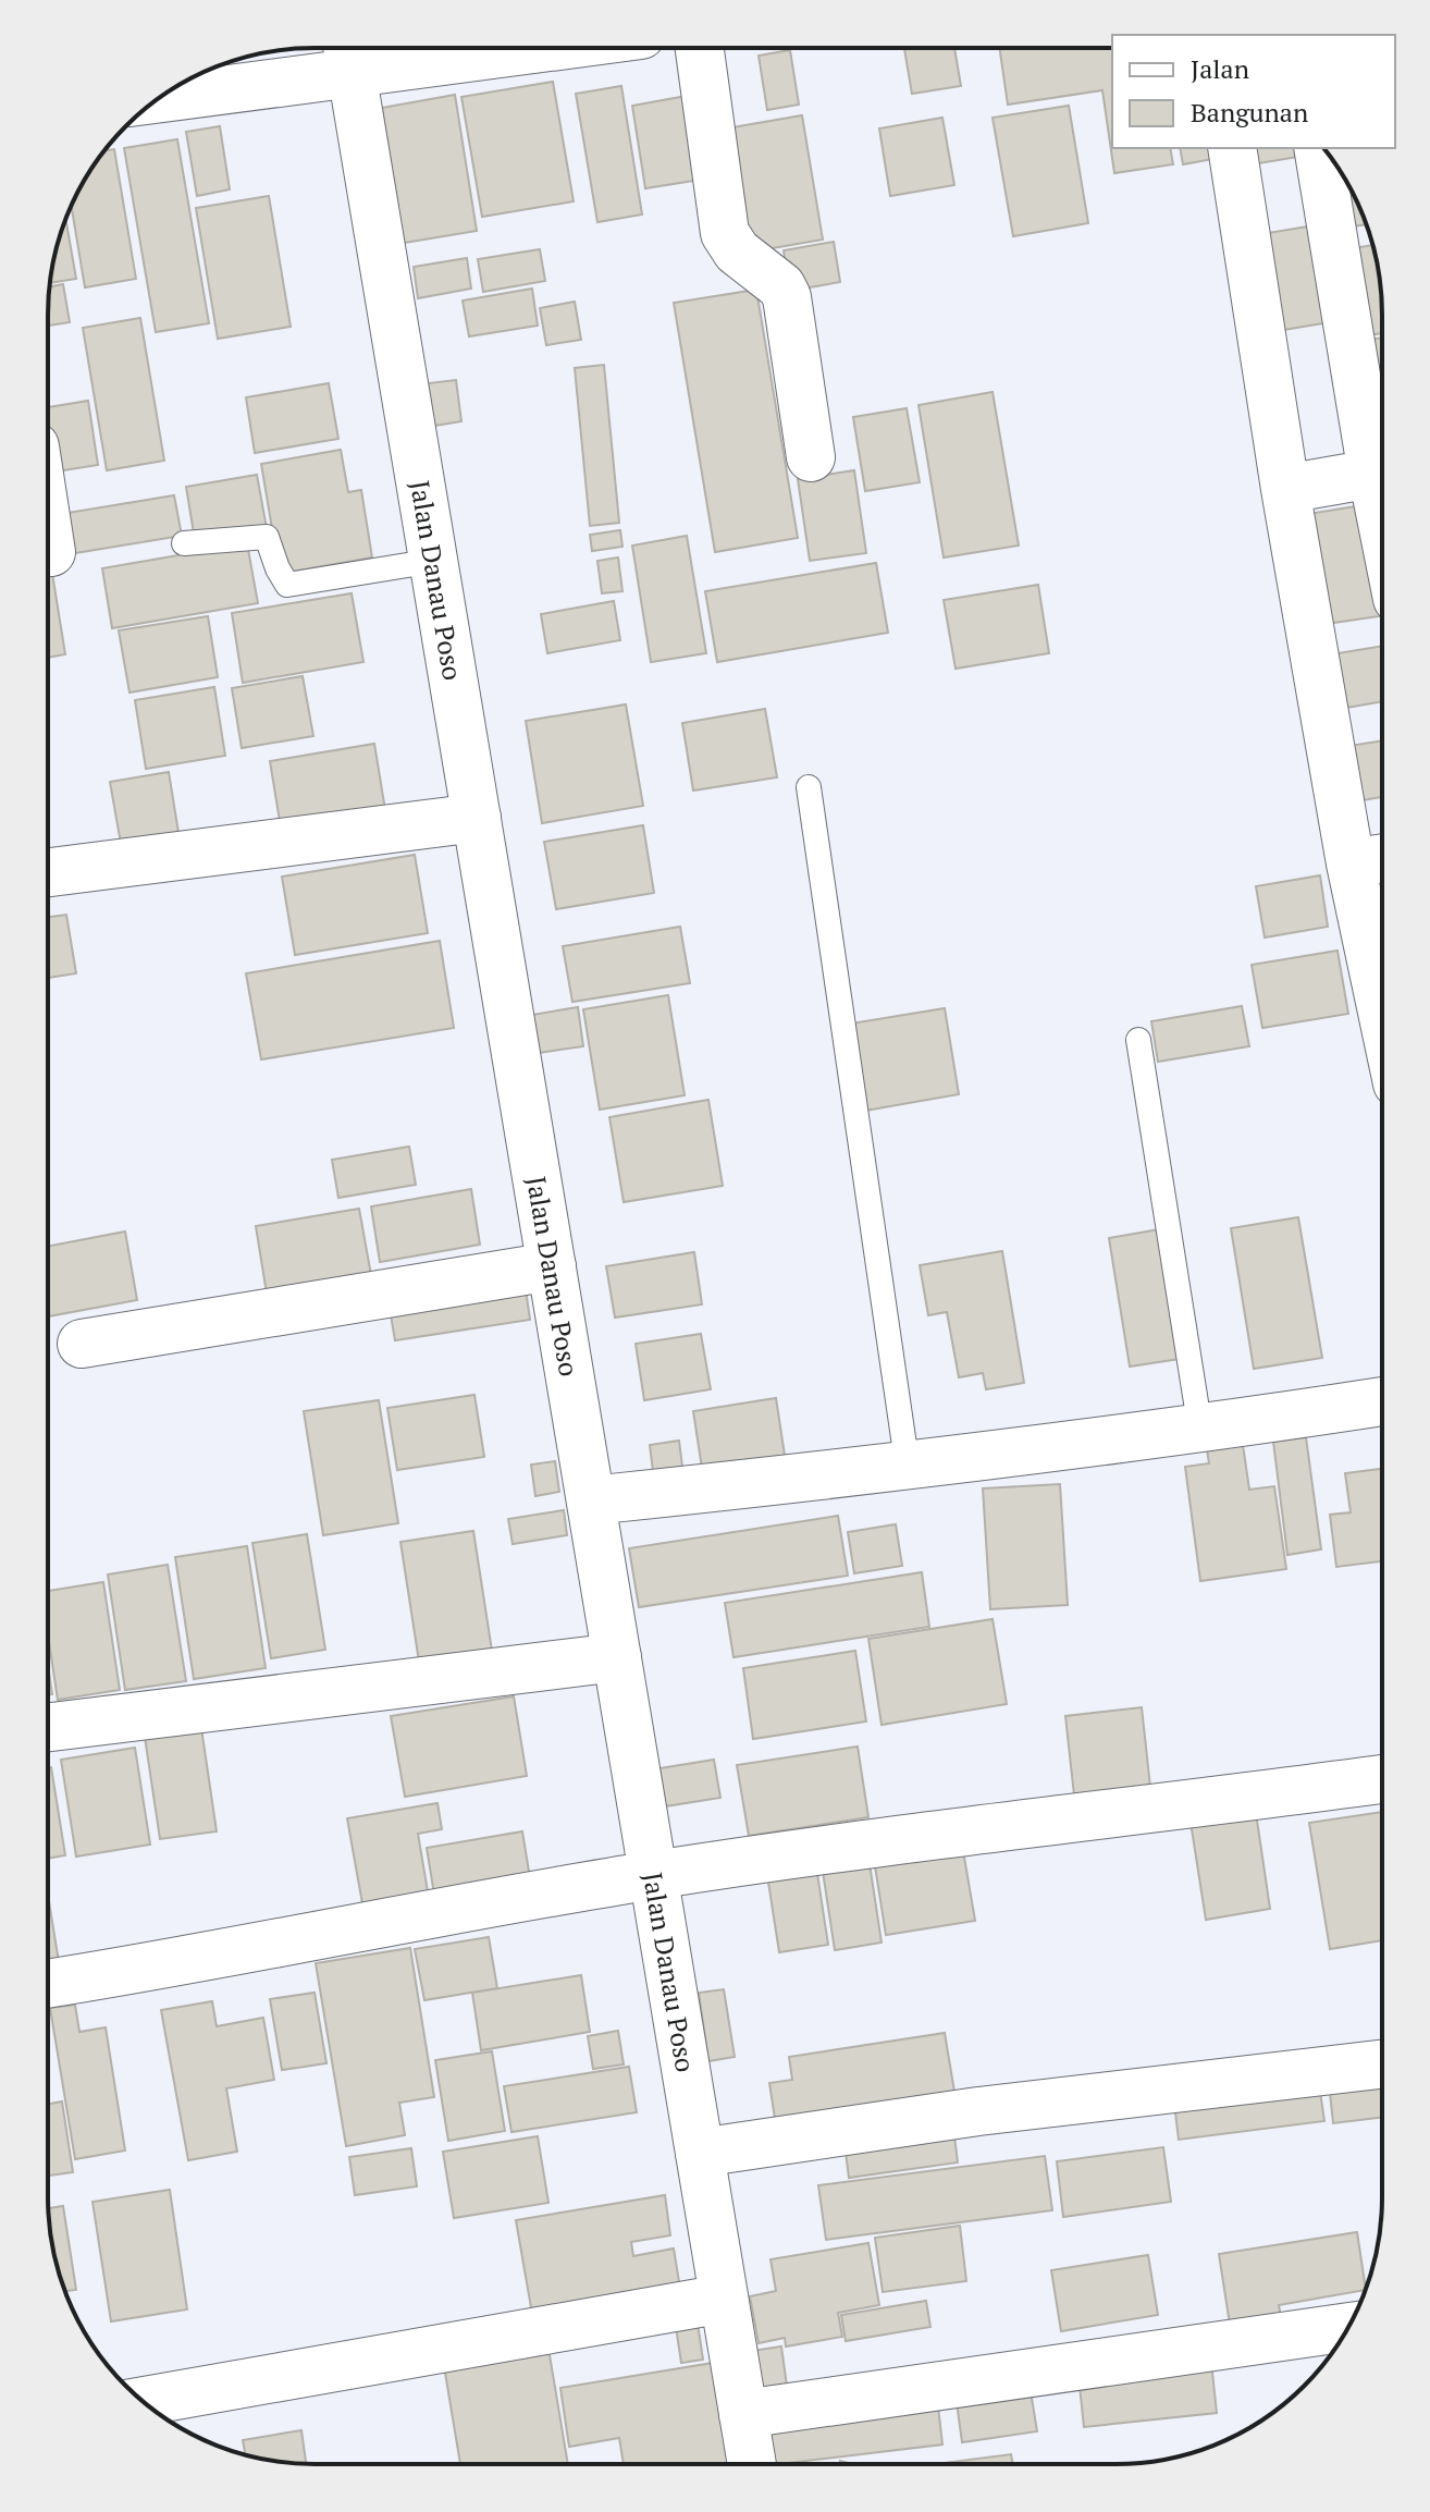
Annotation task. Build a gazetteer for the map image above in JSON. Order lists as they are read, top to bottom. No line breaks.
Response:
{"streets":{"street":["Jalan Danau Poso"]},"legend":["Jalan","Bangunan"]}
